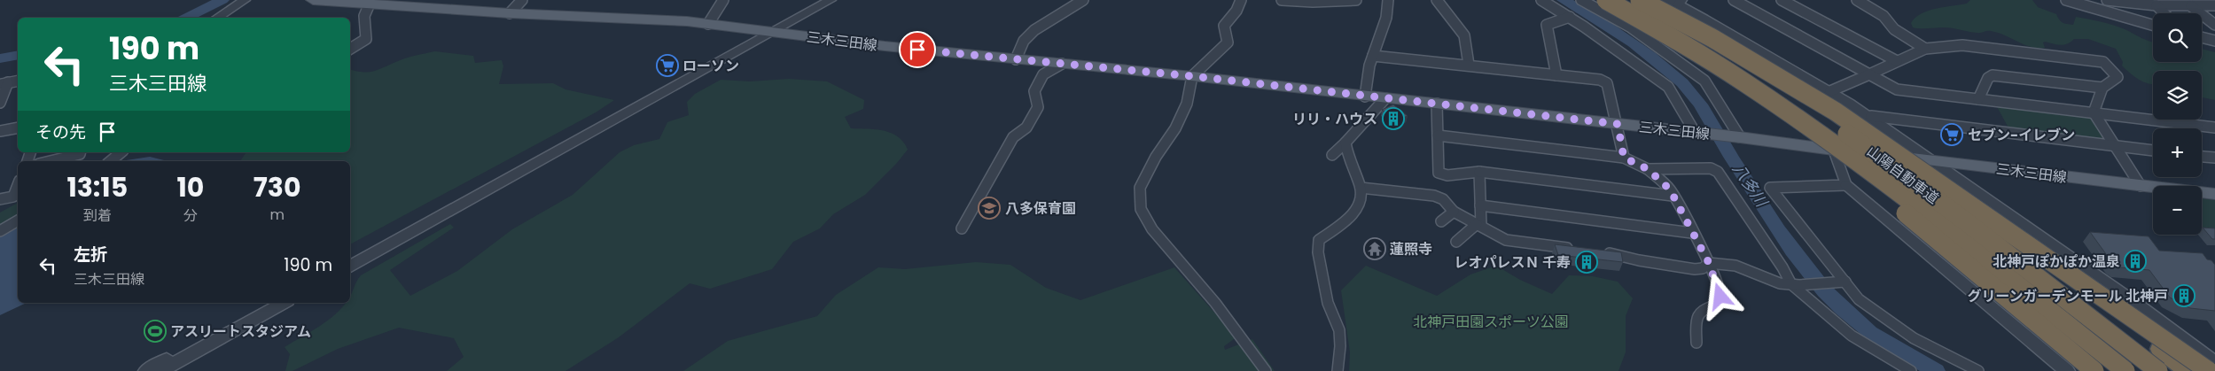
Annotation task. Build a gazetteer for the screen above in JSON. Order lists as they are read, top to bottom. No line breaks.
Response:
{"streets":{"highway":["山陽自動車道"],"main road":["三木三田線"]},"water":["八多川"],"parks":["北神戸田園スポーツ公園"],"places":{"supermarket":["ローソン","セブン-イレブン"],"building":["リリ・ハウス","北神戸ぽかぽか温泉","レオパレスＮ 千寿","グリーンガーデンモール 北神戸"],"school or university":["八多保育園"],"temple":["蓮照寺"],"sports":["アスリートスタジアム"]},"page":{"map_buttons":["+","−"],"turn":["190 m","三木三田線"],"then":"その先","eta":["13:15","到着","10","分","730","m"],"list":[{"name":"左折","note":"三木三田線","value":"190 m"}]}}
